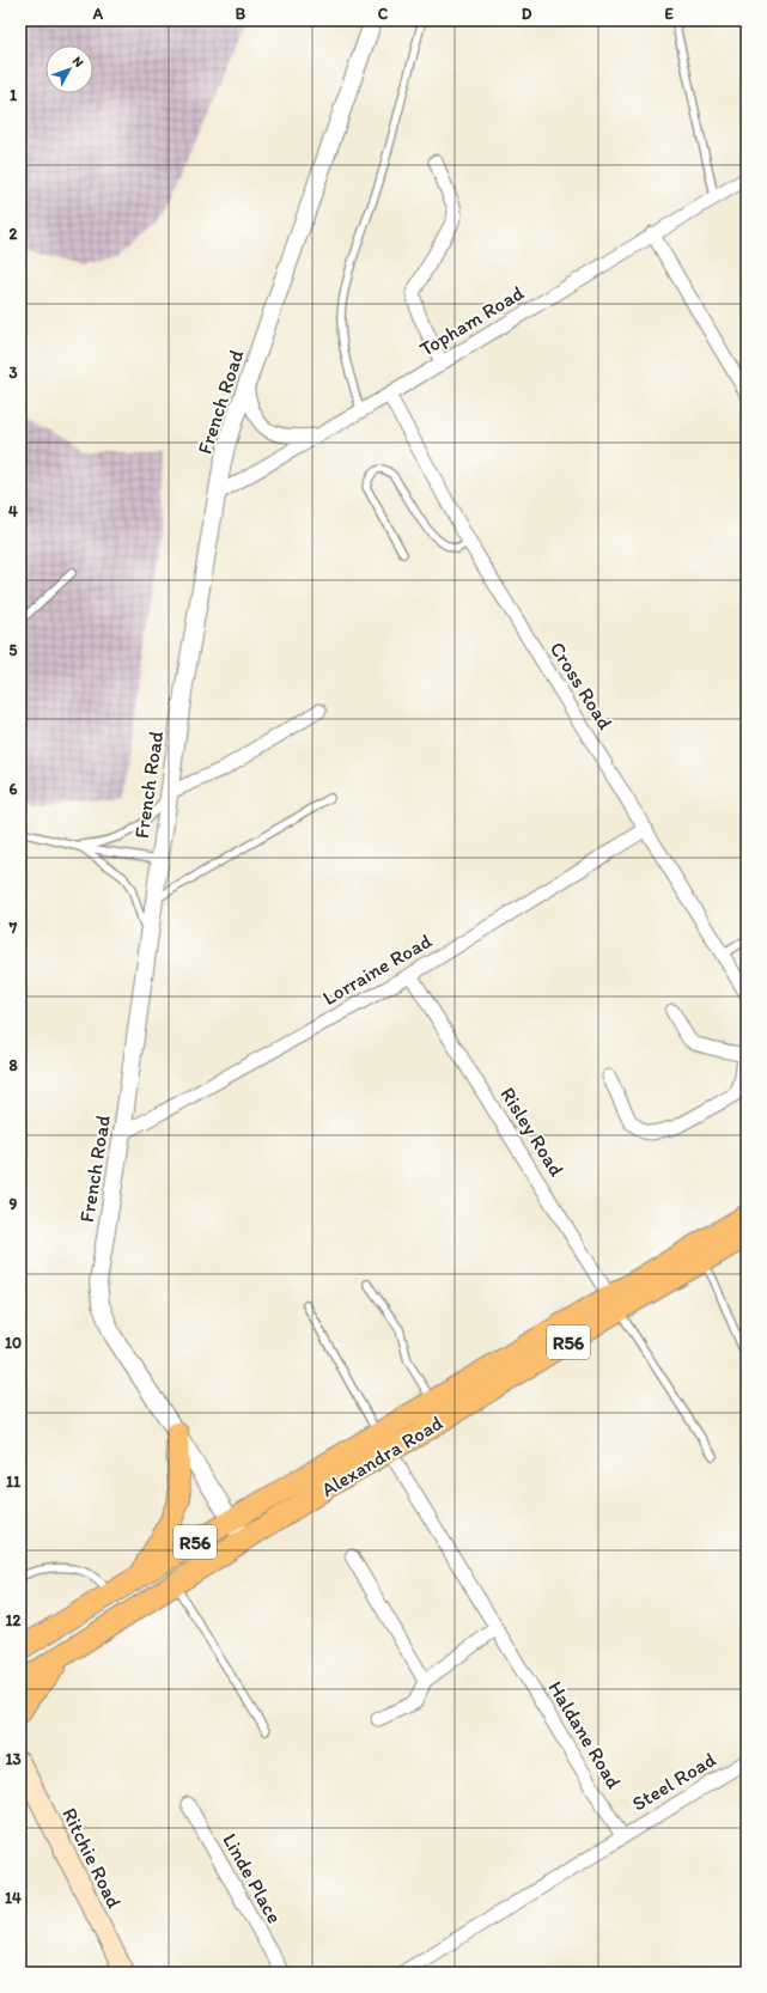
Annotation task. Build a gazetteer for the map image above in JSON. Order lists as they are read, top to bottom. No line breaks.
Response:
{"streets":{"main road":["R56","Alexandra Road","Ritchie Road"],"street":["Topham Road","French Road","Cross Road","Lorraine Road","Risley Road","Haldane Road","Steel Road","Linde Place"]},"crossings":[["Topham Road","French Road"],["Topham Road","Cross Road"],["French Road","Lorraine Road"],["French Road","Alexandra Road"],["Cross Road","Lorraine Road"],["Lorraine Road","Risley Road"],["Risley Road","Alexandra Road"],["Alexandra Road","Haldane Road"],["Haldane Road","Steel Road"]],"north":"top right","grid":{"columns":["A","B","C","D","E"],"rows":["1","2","3","4","5","6","7","8","9","10","11","12","13","14"]}}
